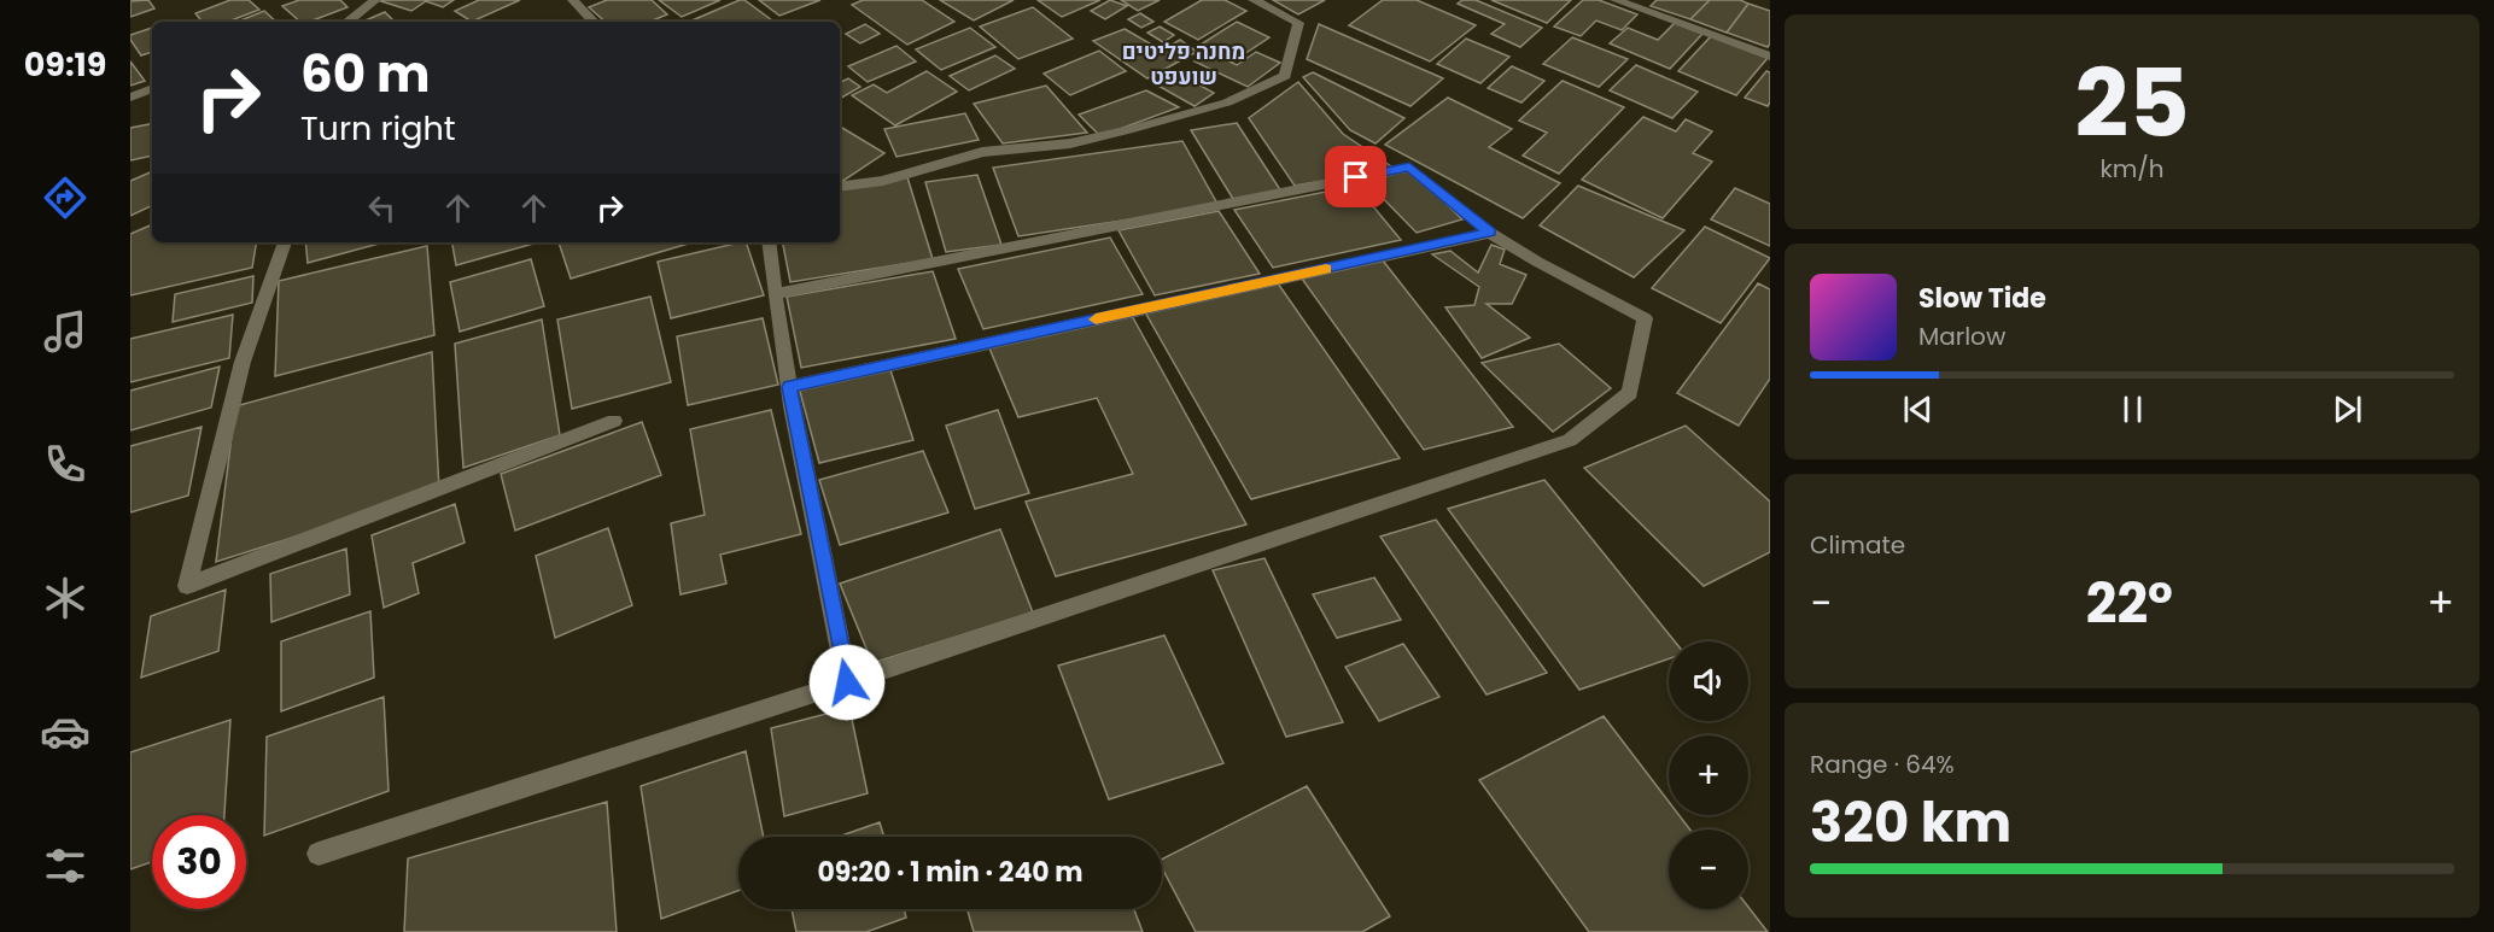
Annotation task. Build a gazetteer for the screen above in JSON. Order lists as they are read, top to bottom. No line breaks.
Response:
{"districts":["מחנה פליטים שועפט"],"page":{"tabs":"09:19","tile":[["25","km/h"],"Climate",["Range · 64%","320 km"]],"turn":["60 m","Turn right"],"song":["Slow Tide","Marlow"],"heat":["−","22°","+"],"map_buttons":["+","−"],"limit":"30","trip":"09:20 · 1 min · 240 m"}}
